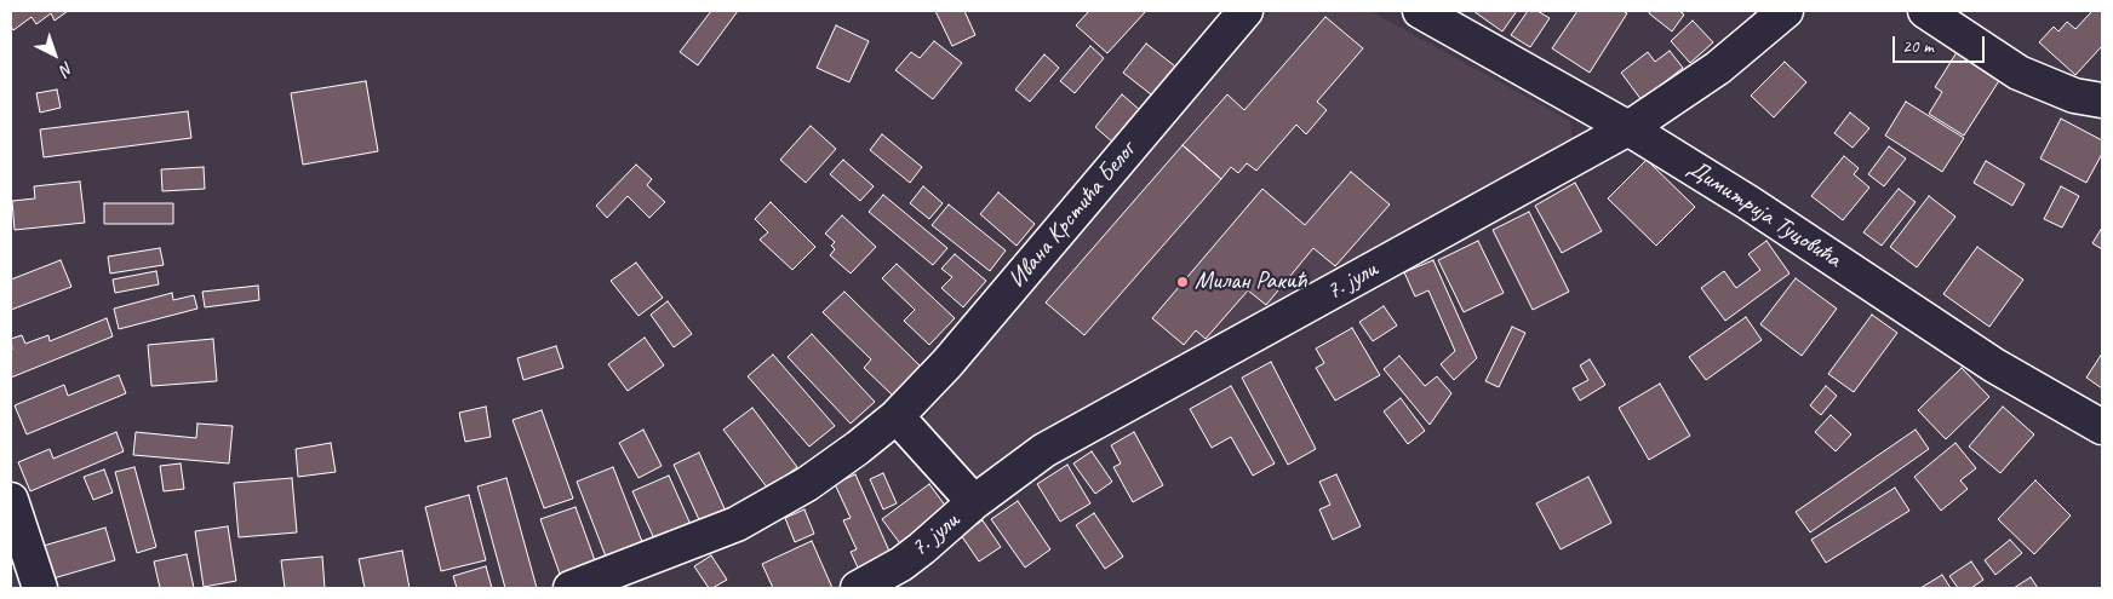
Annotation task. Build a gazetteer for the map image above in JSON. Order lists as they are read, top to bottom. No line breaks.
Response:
{"streets":{"street":["Димитрија Туцовића","Ивана Крстића Белог","7. јули"]},"crossings":[["Димитрија Туцовића","7. јули"]],"places":["Милан Ракић"],"scale_bar":"20 m","north":"bottom right"}
